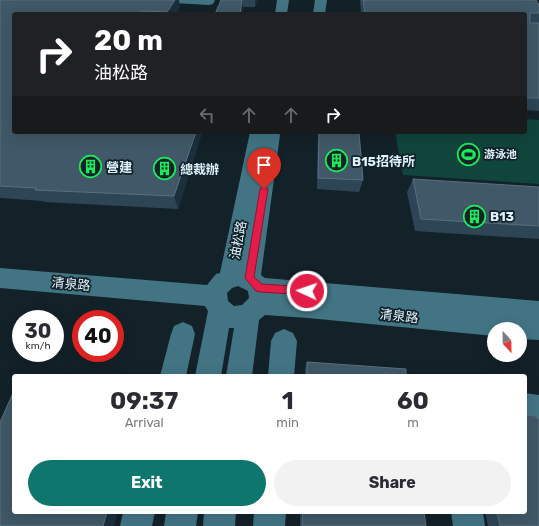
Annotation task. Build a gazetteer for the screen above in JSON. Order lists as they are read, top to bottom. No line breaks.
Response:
{"streets":{"street":["油松路","清泉路"]},"crossings":[["油松路","清泉路"]],"places":{"sports":["游泳池"],"building":["B15招待所","營建","總裁辦","B13"]},"north":"bottom","page":{"turn":["20 m","油松路"],"speed":"30 km/h","limit":"40","eta":["09:37","Arrival","1","min","60","m"],"buttons":["Exit","Share"]}}
